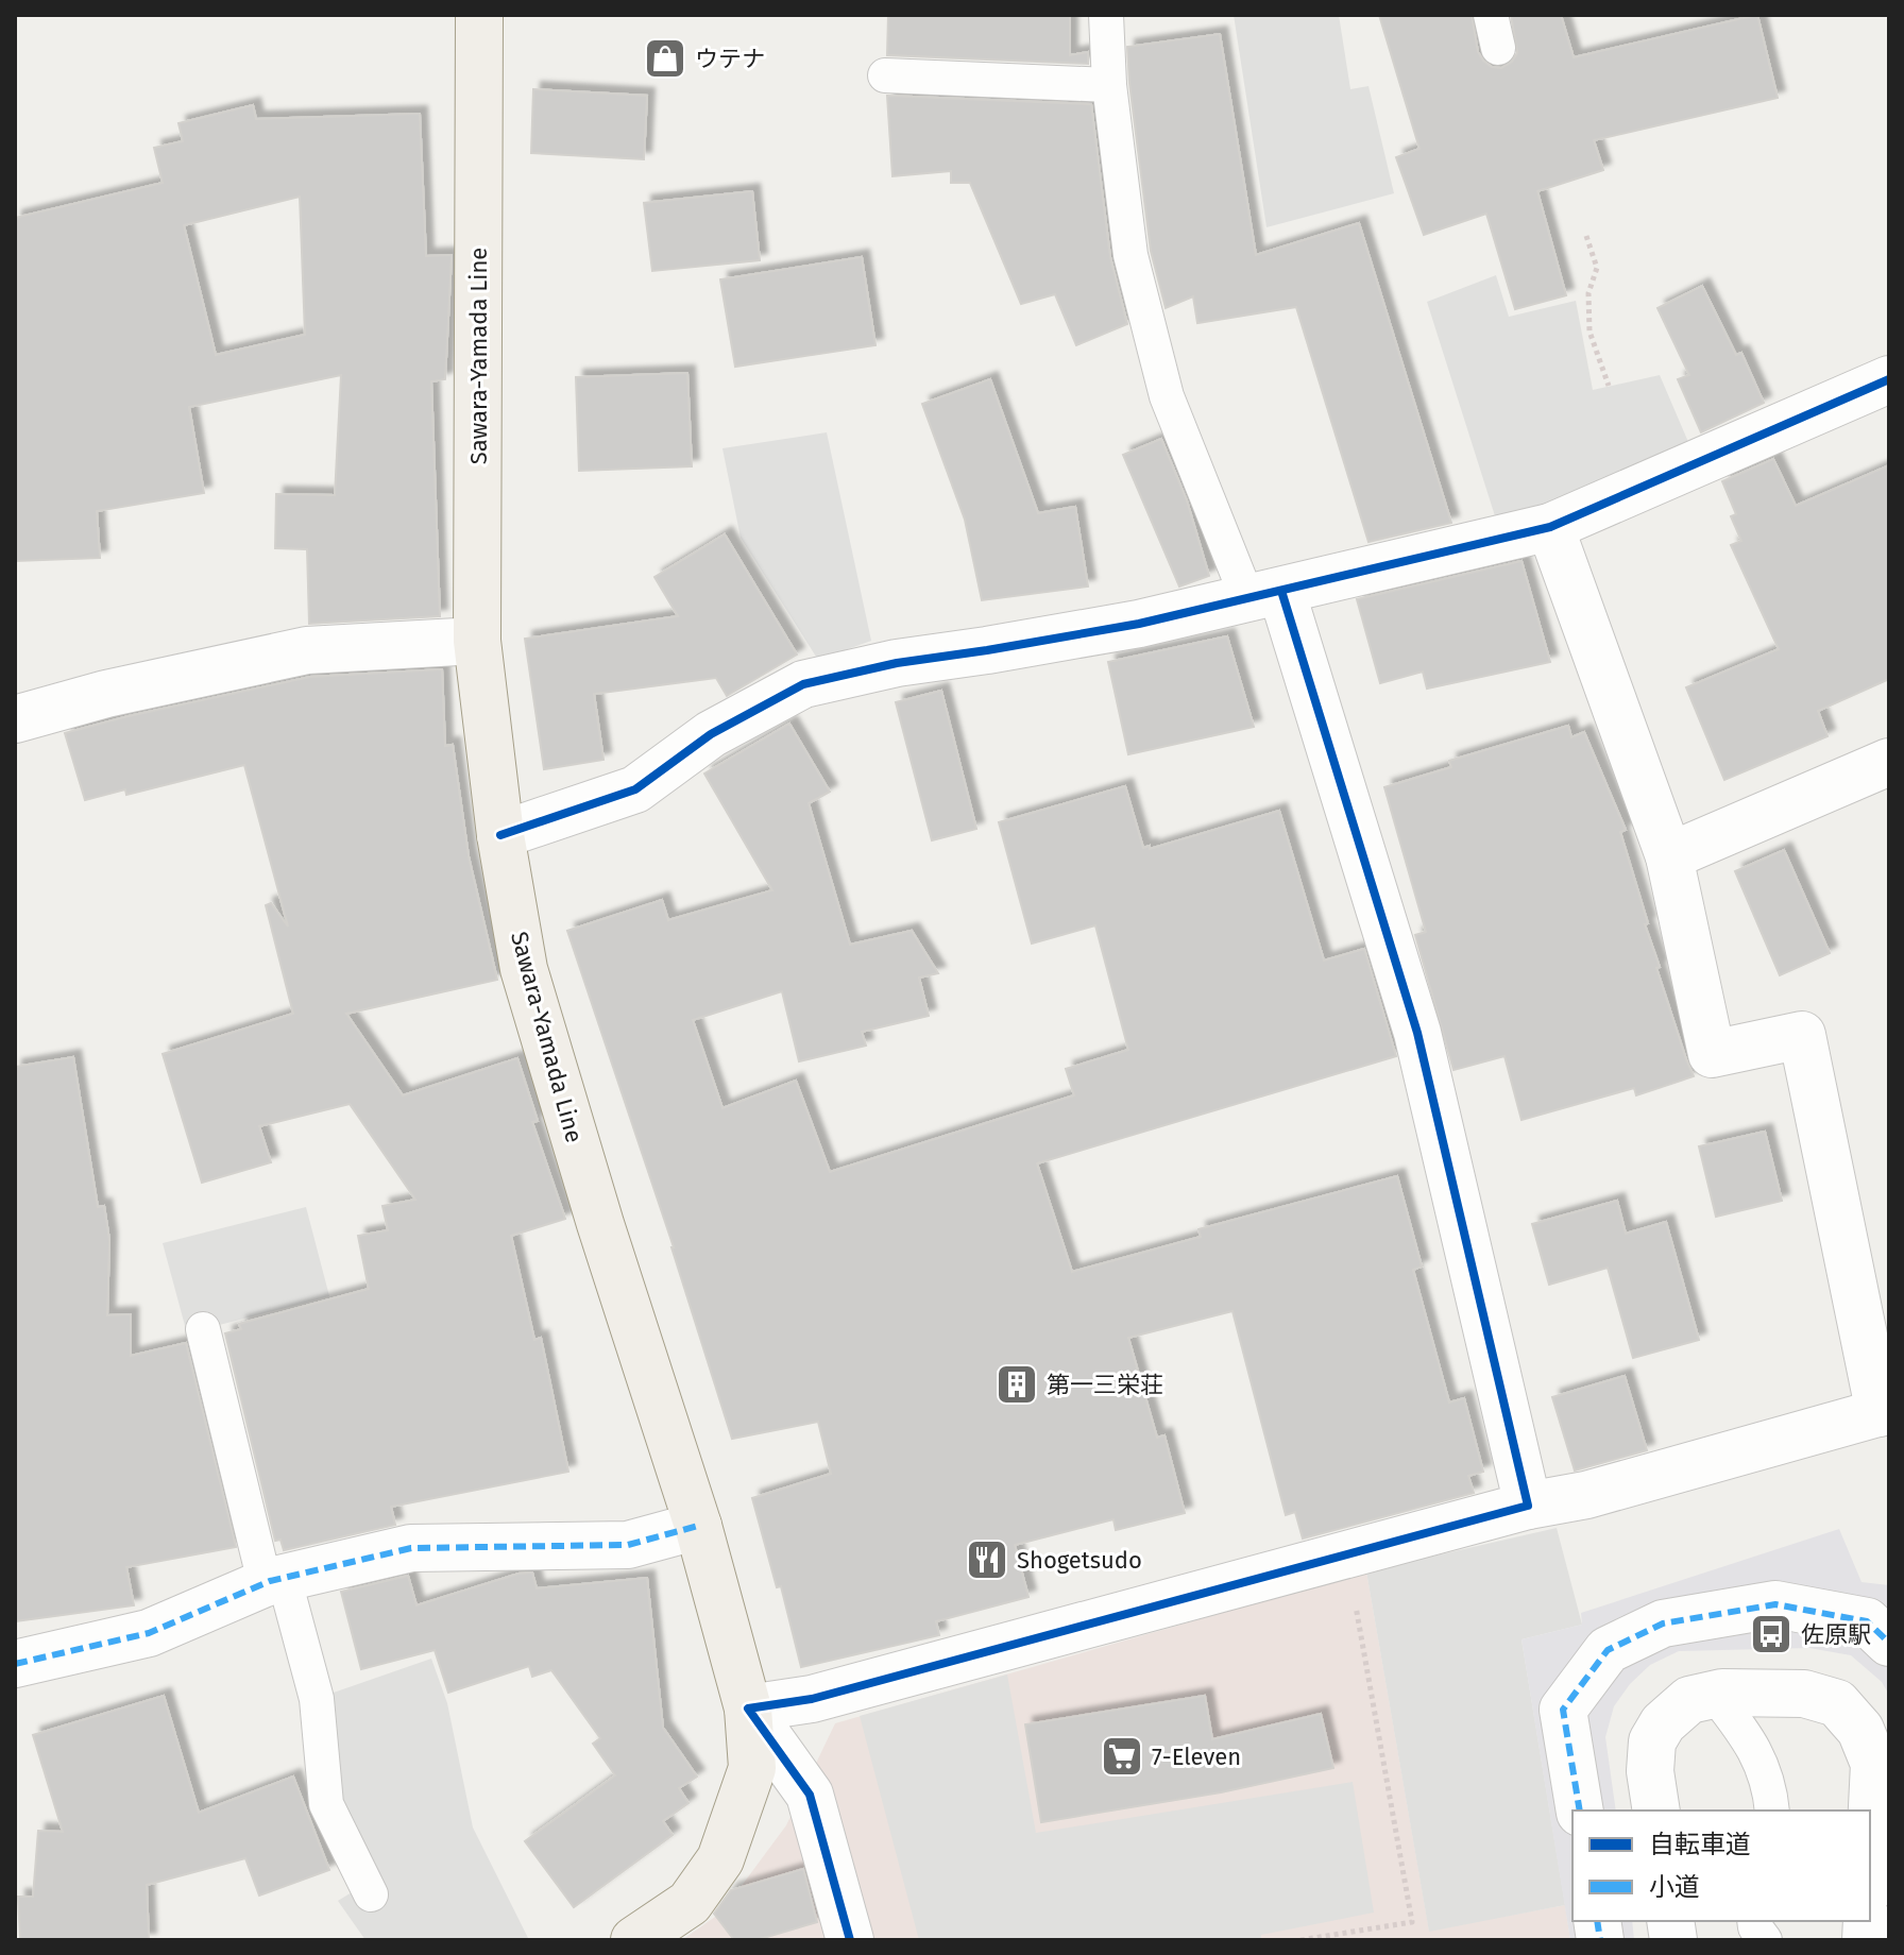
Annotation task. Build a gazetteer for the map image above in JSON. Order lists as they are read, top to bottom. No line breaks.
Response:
{"streets":{"main road":["Sawara-Yamada Line"]},"places":{"shop":["ウテナ"],"building":["第一三栄荘"],"restaurant":["Shogetsudo"],"bus stop":["佐原駅"],"supermarket":["7-Eleven"]},"legend":["自転車道","小道"]}
